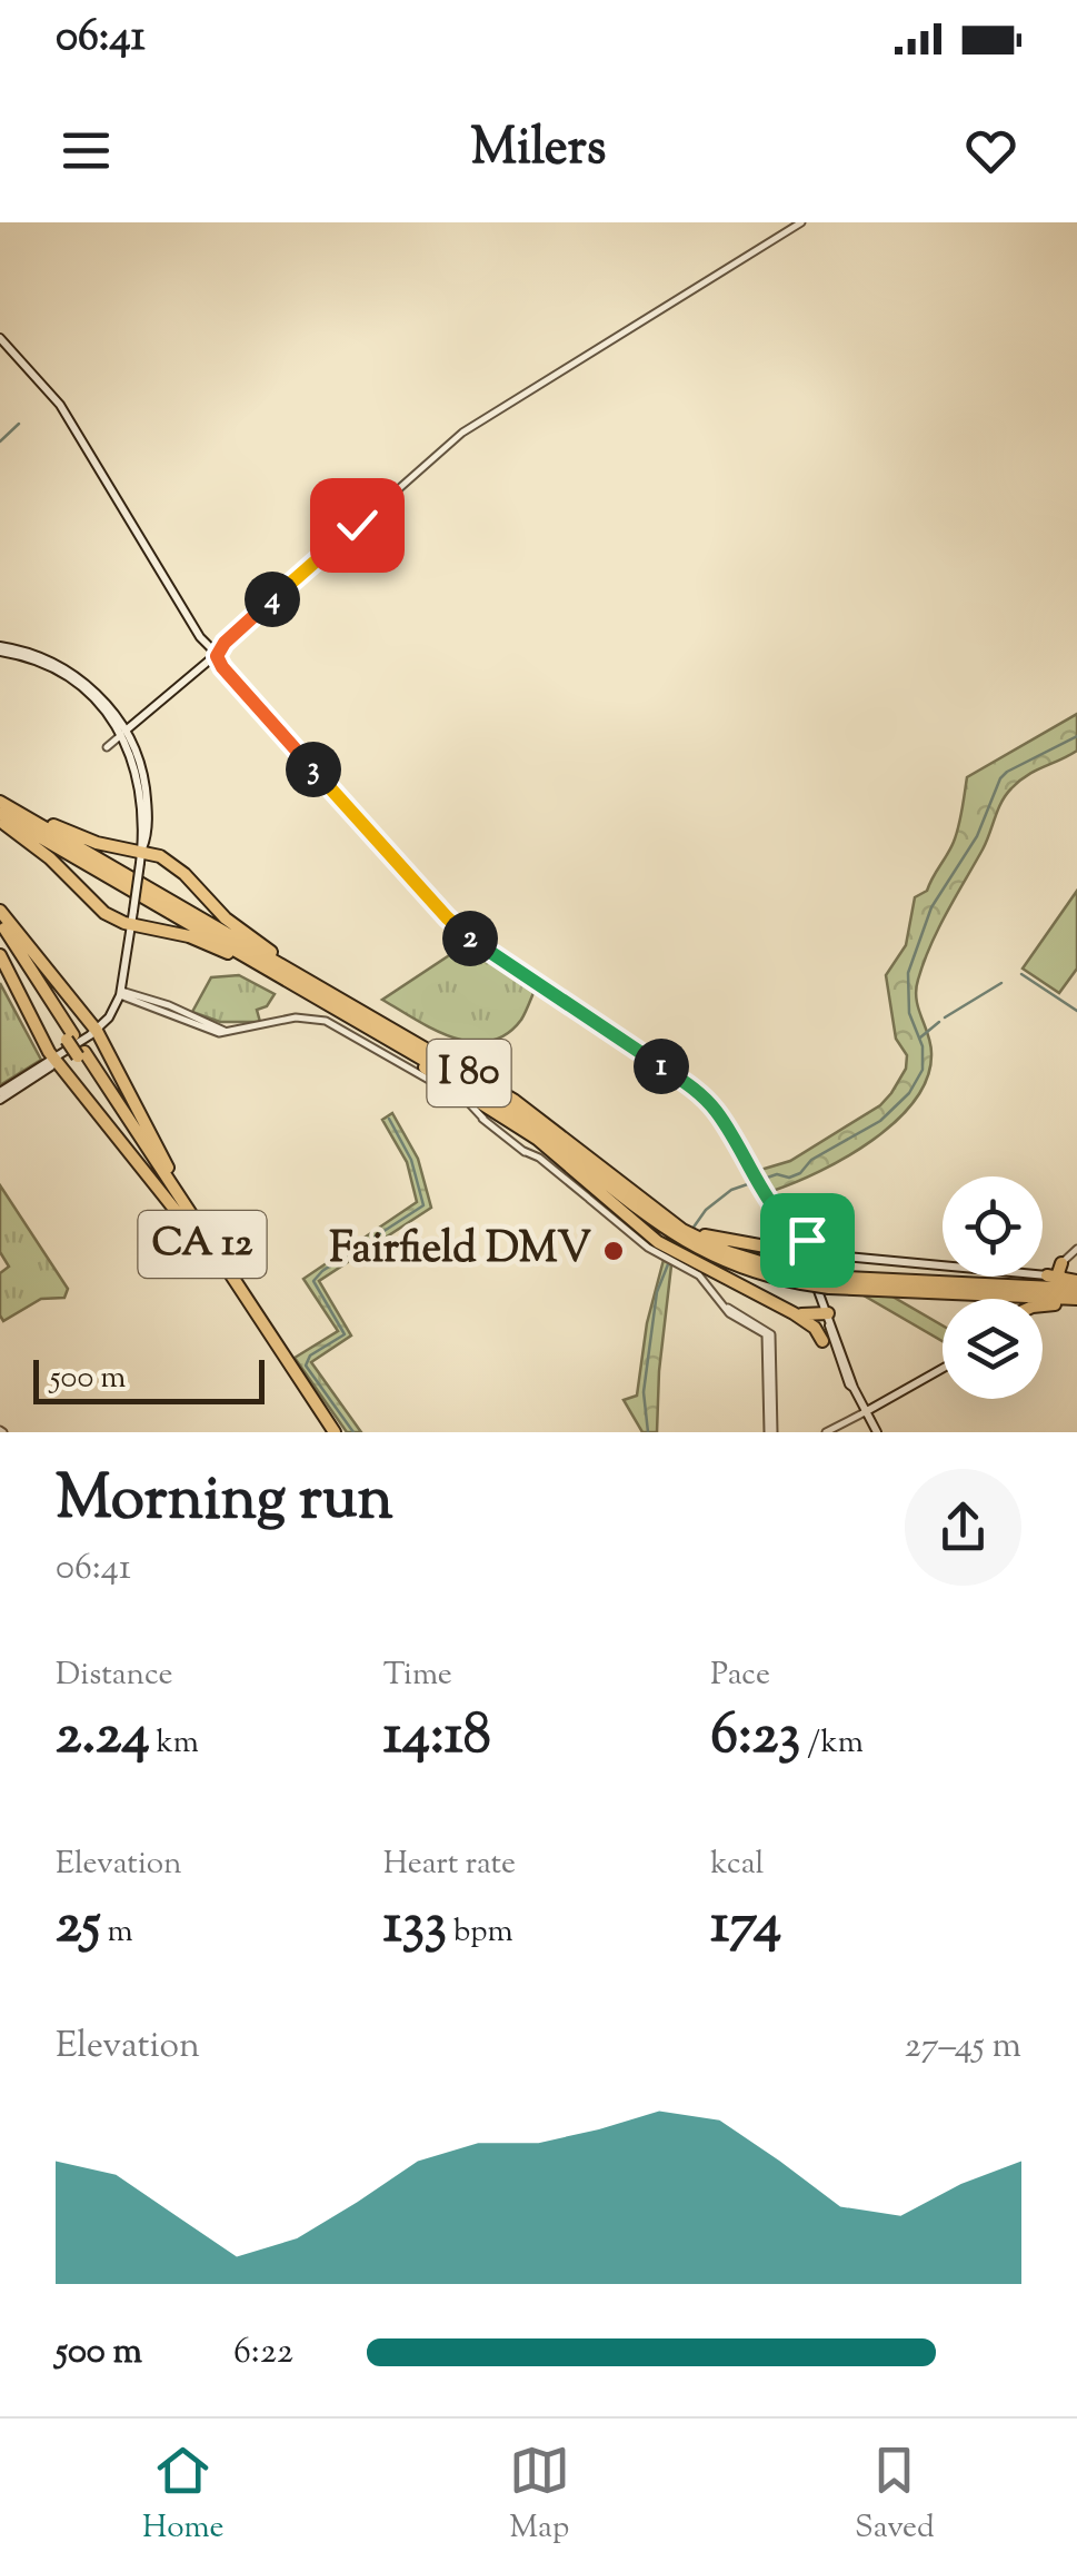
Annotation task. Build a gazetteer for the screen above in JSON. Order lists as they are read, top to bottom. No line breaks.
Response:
{"streets":{"highway":["I 80","CA 12"]},"places":["Fairfield DMV"],"scale_bar":"500 m","page":{"status":"06:41","header":"Milers","pins":["4","3","2","1"],"scale":"500 m","heading":["Morning run","06:41"],"stats":[["Distance","2.24 km"],["Time","14:18"],["Pace","6:23 /km"],["Elevation","25 m"],["Heart rate","133 bpm"],["kcal","174"]],"chart":["Elevation","27–45 m"],"list":[{"name":"500 m","note":"6:22"}],"tabs":["Home","Map","Saved"]}}
